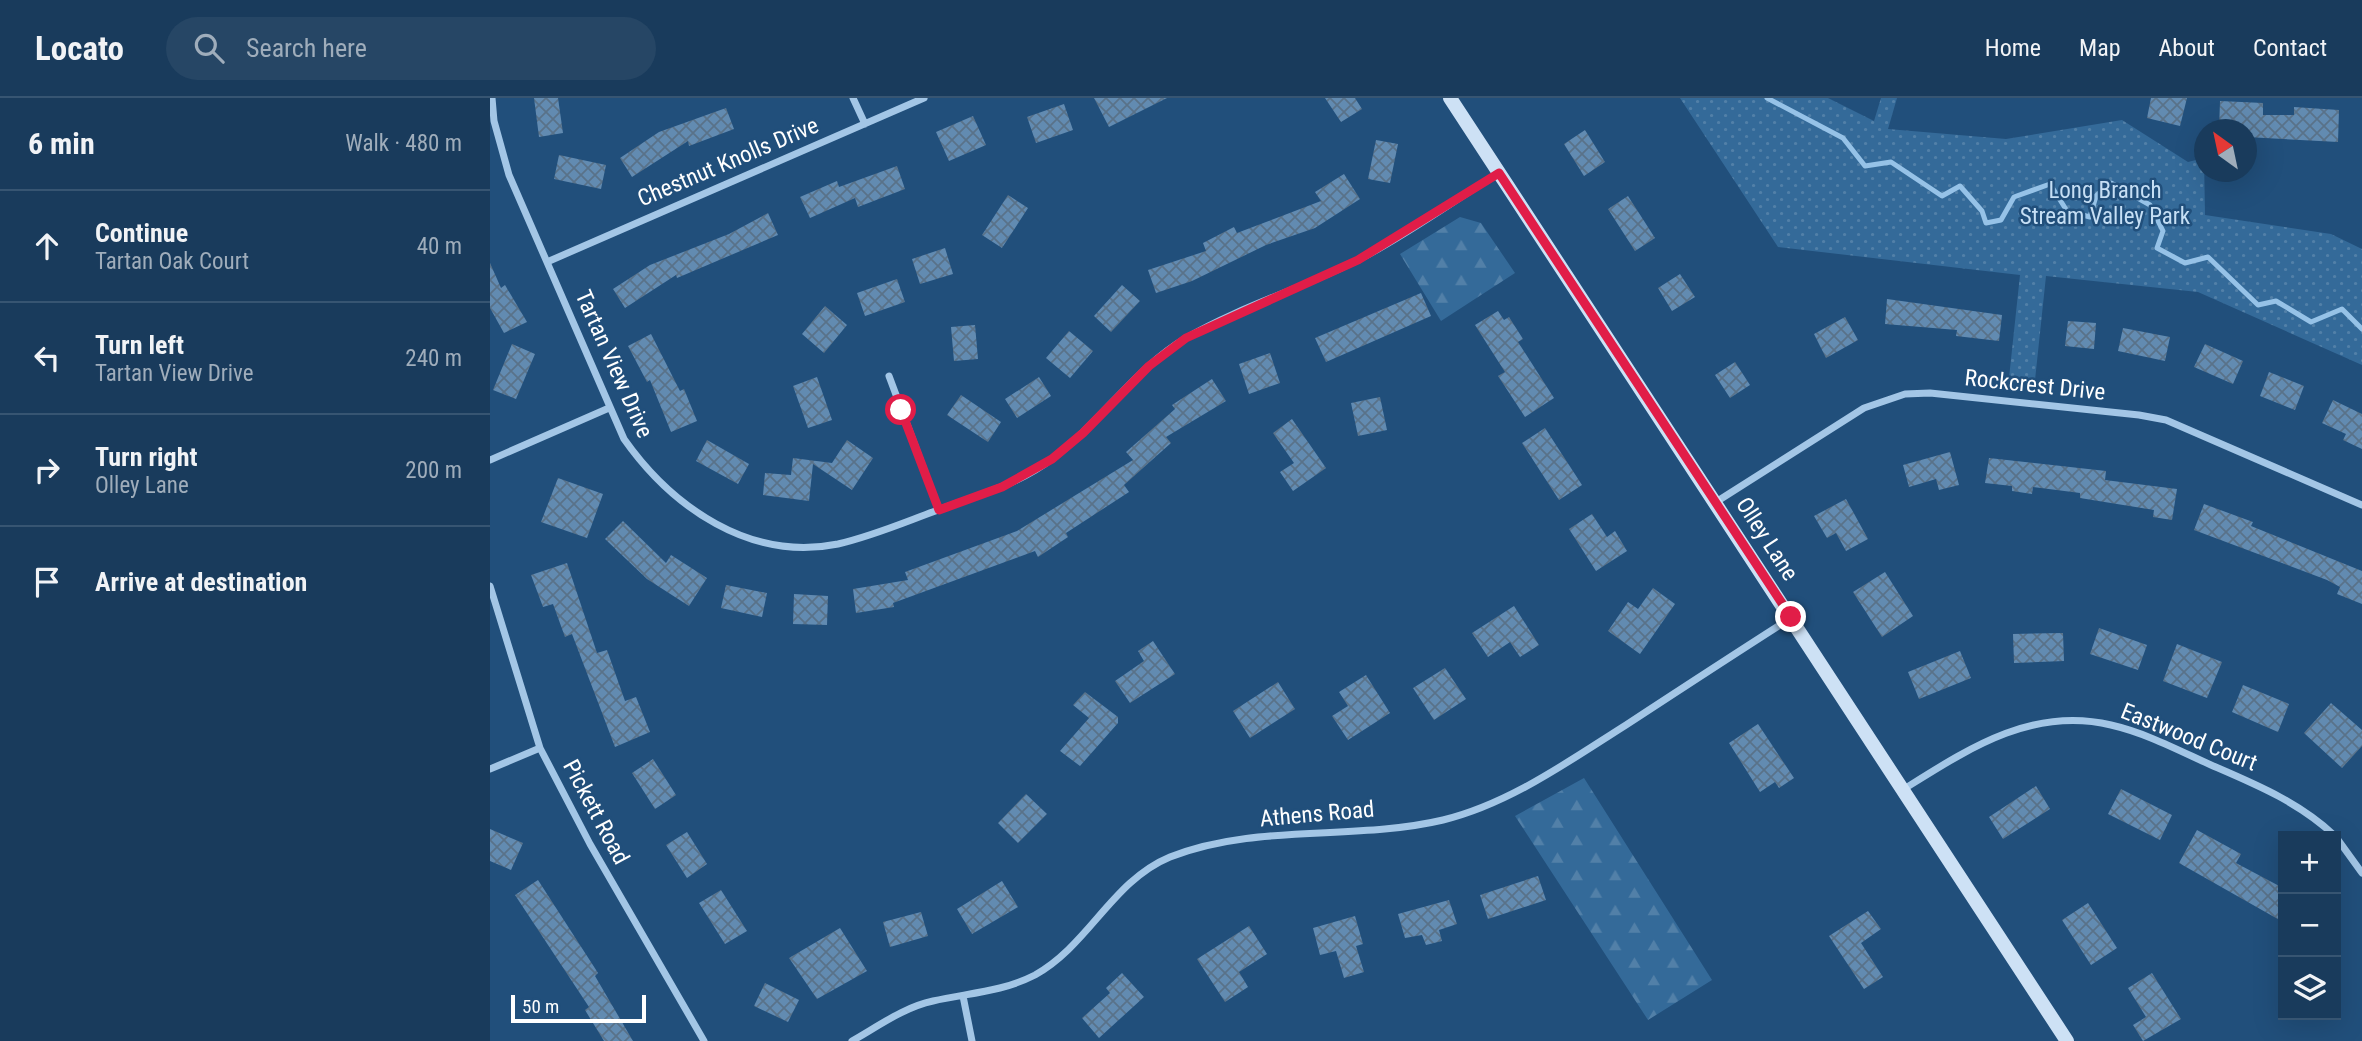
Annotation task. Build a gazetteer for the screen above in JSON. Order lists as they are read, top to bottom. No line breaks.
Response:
{"streets":{"main road":["Olley Lane"],"street":["Chestnut Knolls Drive","Tartan View Drive","Rockcrest Drive","Eastwood Court","Pickett Road","Athens Road"]},"crossings":[["Chestnut Knolls Drive","Tartan View Drive"],["Tartan View Drive","Olley Lane"],["Rockcrest Drive","Olley Lane"],["Olley Lane","Eastwood Court"],["Olley Lane","Athens Road"]],"parks":["Long Branch Stream Valley Park"],"scale_bar":"50 m","north":"top left","page":{"header":"Locato","search":"Search here","nav":["Home","Map","About","Contact"],"heading":["6 min","Walk · 480 m"],"list":[["Continue","Tartan Oak Court","40 m"],["Turn left","Tartan View Drive","240 m"],["Turn right","Olley Lane","200 m"],"Arrive at destination"],"map_buttons":["+","−"],"scale":"50 m"}}
